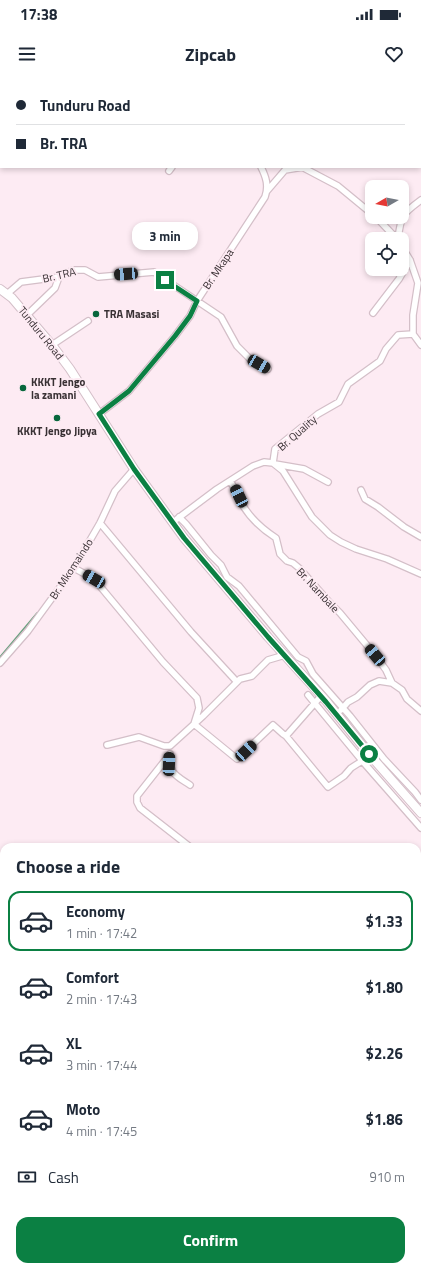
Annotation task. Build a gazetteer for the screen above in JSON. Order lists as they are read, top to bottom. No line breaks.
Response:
{"streets":{"highway":["Tunduru Road"],"street":["Br. Mkapa","Br. TRA","Br. Quality","Br. Mkomaindo","Br. Nambale"]},"crossings":[["Br. Mkapa","Br. TRA"],["Br. Mkapa","Tunduru Road"],["Br. TRA","Tunduru Road"],["Tunduru Road","Br. Quality"],["Tunduru Road","Br. Mkomaindo"],["Br. Quality","Br. Nambale"]],"places":["TRA Masasi","KKKT Jengo la zamani","KKKT Jengo Jipya"],"north":"left","page":{"status":"17:38","header":"Zipcab","banner":["Tunduru Road","Br. TRA"],"bubble":"3 min","heading":"Choose a ride","list":[{"name":"Economy","note":"1 min · 17:42","value":"$1.33"},{"name":"Comfort","note":"2 min · 17:43","value":"$1.80"},{"name":"XL","note":"3 min · 17:44","value":"$2.26"},{"name":"Moto","note":"4 min · 17:45","value":"$1.86"}],"pay":["Cash","910 m"],"buttons":"Confirm"}}
